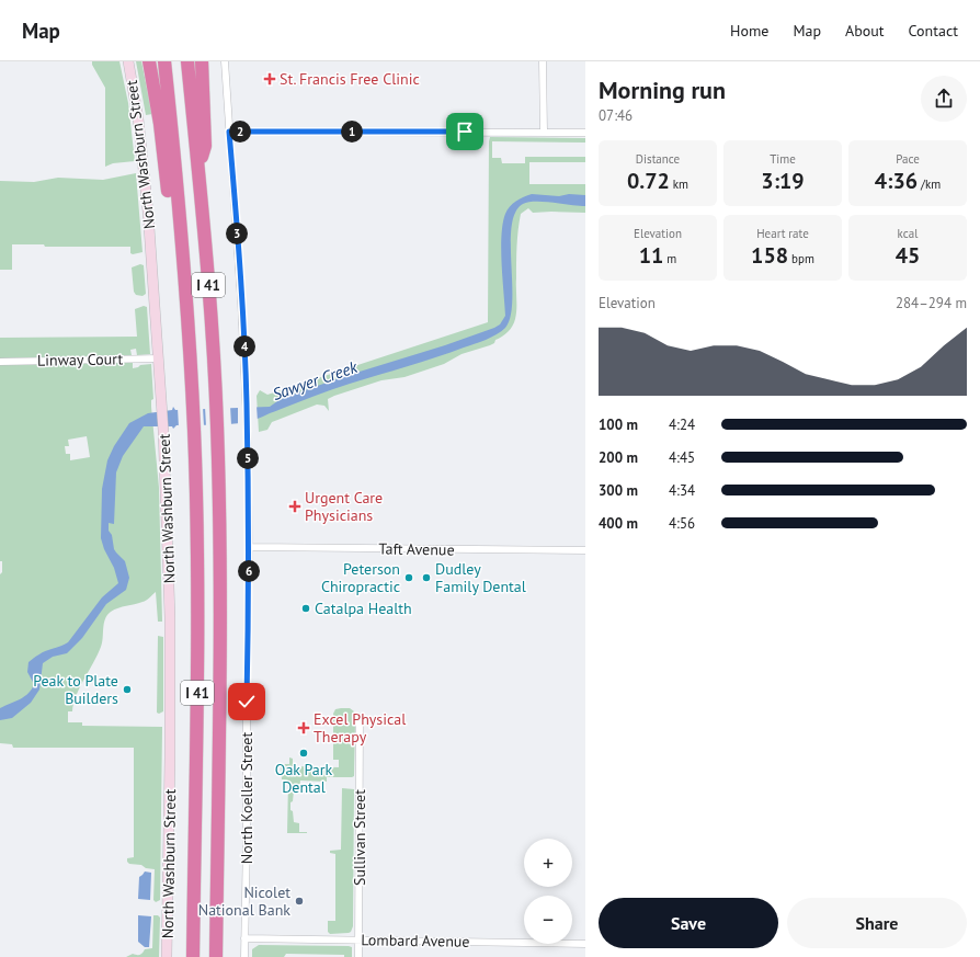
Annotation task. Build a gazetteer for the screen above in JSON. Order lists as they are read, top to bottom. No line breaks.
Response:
{"streets":{"highway":["I 41"],"street":["North Washburn Street","Linway Court","Taft Avenue","North Koeller Street","Sullivan Street","Lombard Avenue"]},"crossings":[["North Washburn Street","Linway Court"],["Taft Avenue","North Koeller Street"],["North Koeller Street","Lombard Avenue"],["Sullivan Street","Lombard Avenue"]],"water":["Sawyer Creek"],"places":{"health":["St. Francis Free Clinic","Urgent Care Physicians","Excel Physical Therapy"],"other":["Peterson Chiropractic","Dudley Family Dental","Catalpa Health","Peak to Plate Builders","Oak Park Dental","Nicolet National Bank"]},"page":{"header":"Map","nav":["Home","Map","About","Contact"],"heading":["Morning run","07:46"],"pins":["1","2","3","4","5","6"],"stats":[["Distance","0.72 km"],["Time","3:19"],["Pace","4:36 /km"],["Elevation","11 m"],["Heart rate","158 bpm"],["kcal","45"]],"chart":["Elevation","284–294 m"],"list":[{"name":"100 m","note":"4:24"},{"name":"200 m","note":"4:45"},{"name":"300 m","note":"4:34"},{"name":"400 m","note":"4:56"}],"map_buttons":["+","−"],"buttons":["Save","Share"]}}
